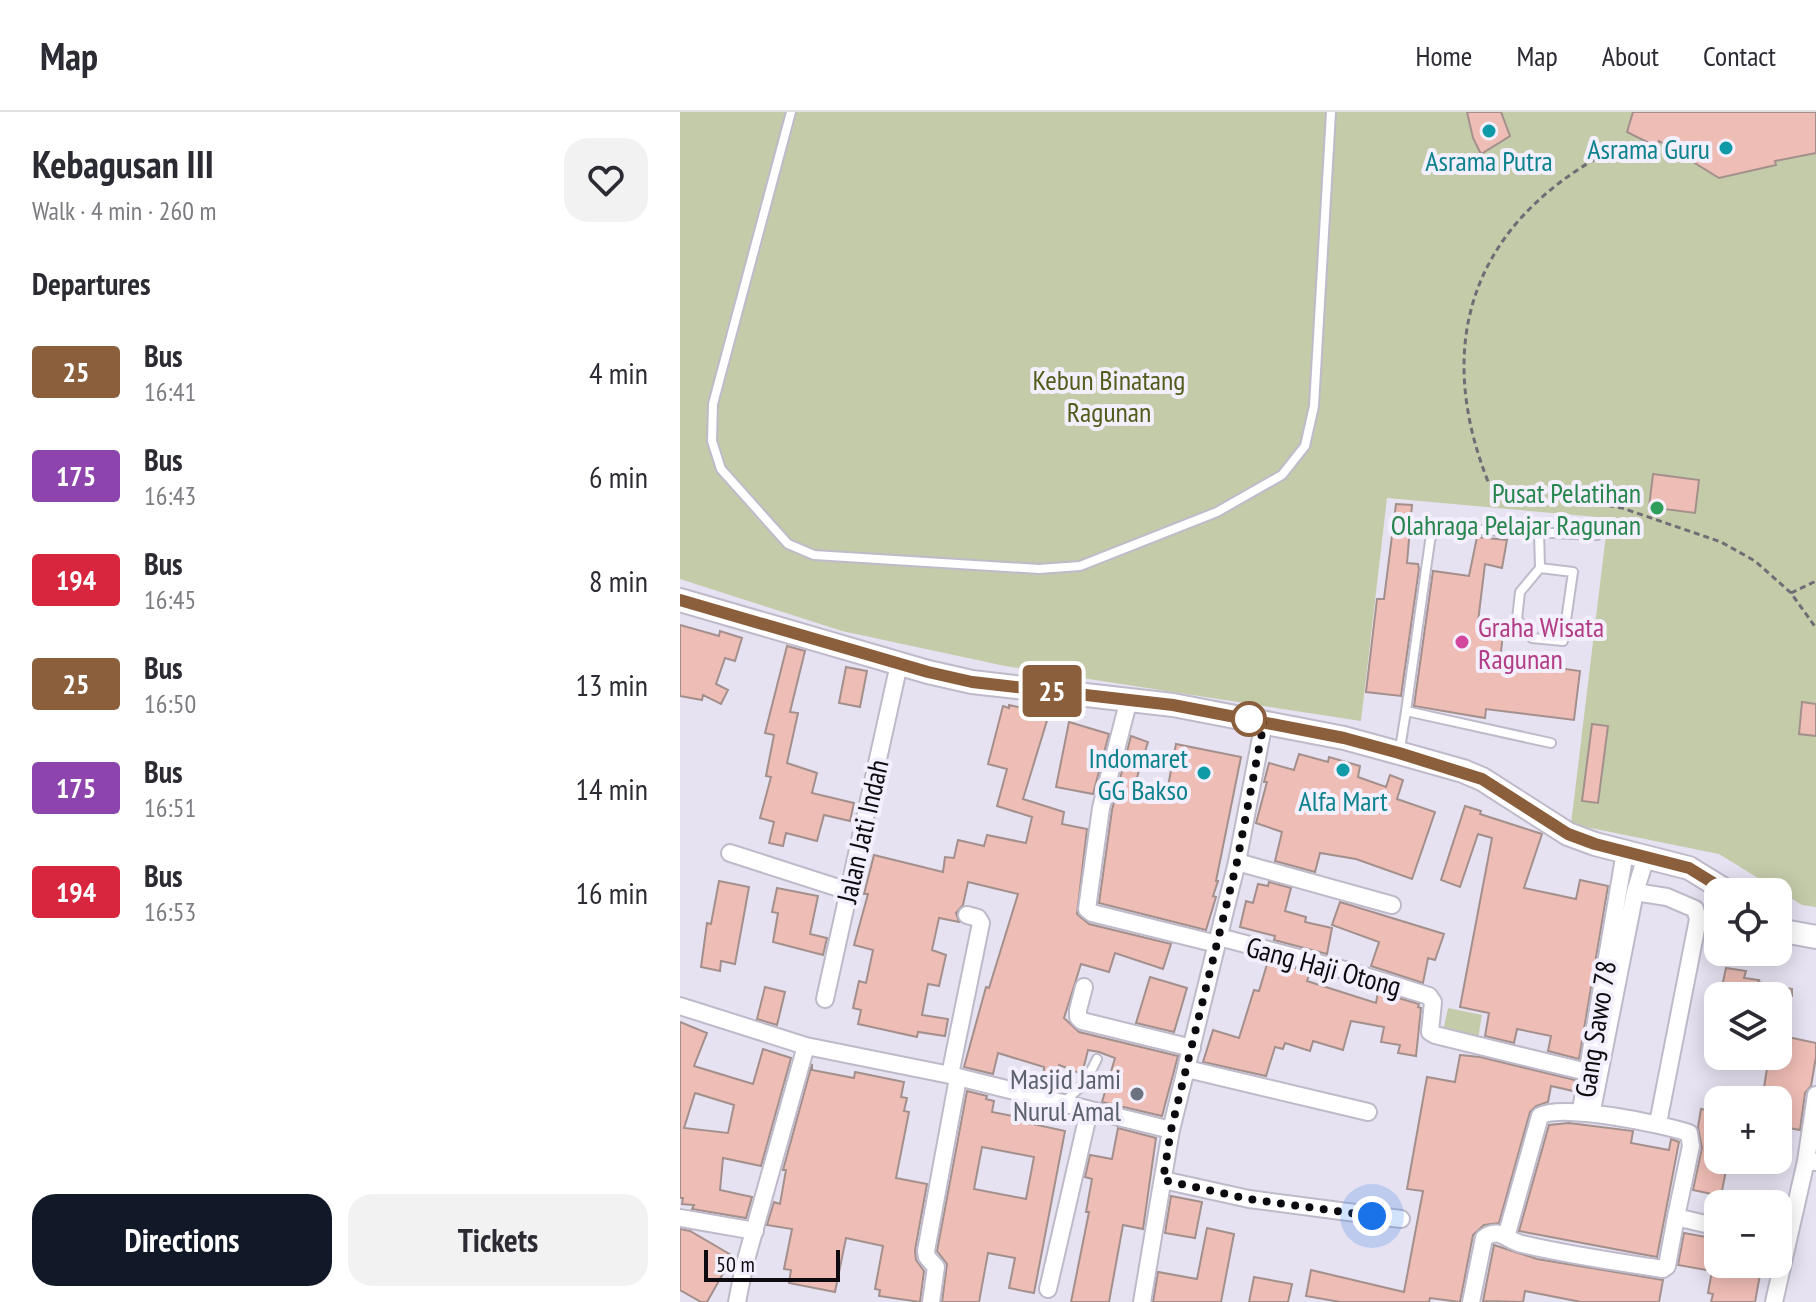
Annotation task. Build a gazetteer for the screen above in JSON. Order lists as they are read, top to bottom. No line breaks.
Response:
{"streets":{"street":["Jalan Jati Indah","Gang Haji Otong","Gang Sawo 78"]},"crossings":[["Gang Haji Otong","Gang Sawo 78"]],"parks":["Kebun Binatang Ragunan"],"places":["Asrama Putra","Asrama Guru","Pusat Pelatihan Olahraga Pelajar Ragunan","Graha Wisata Ragunan","Alfa Mart","Indomaret GG Bakso","Masjid Jami Nurul Amal"],"lines":["bus line 25"],"scale_bar":"50 m","page":{"header":"Map","nav":["Home","Map","About","Contact"],"heading":[["Kebagusan III","Walk · 4 min · 260 m"],"Departures"],"on_map":"25","list":[{"mark":"25","name":"Bus","note":"16:41","value":"4 min"},{"mark":"175","name":"Bus","note":"16:43","value":"6 min"},{"mark":"194","name":"Bus","note":"16:45","value":"8 min"},{"mark":"25","name":"Bus","note":"16:50","value":"13 min"},{"mark":"175","name":"Bus","note":"16:51","value":"14 min"},{"mark":"194","name":"Bus","note":"16:53","value":"16 min"}],"map_buttons":["+","−"],"buttons":["Directions","Tickets"],"scale":"50 m"}}
